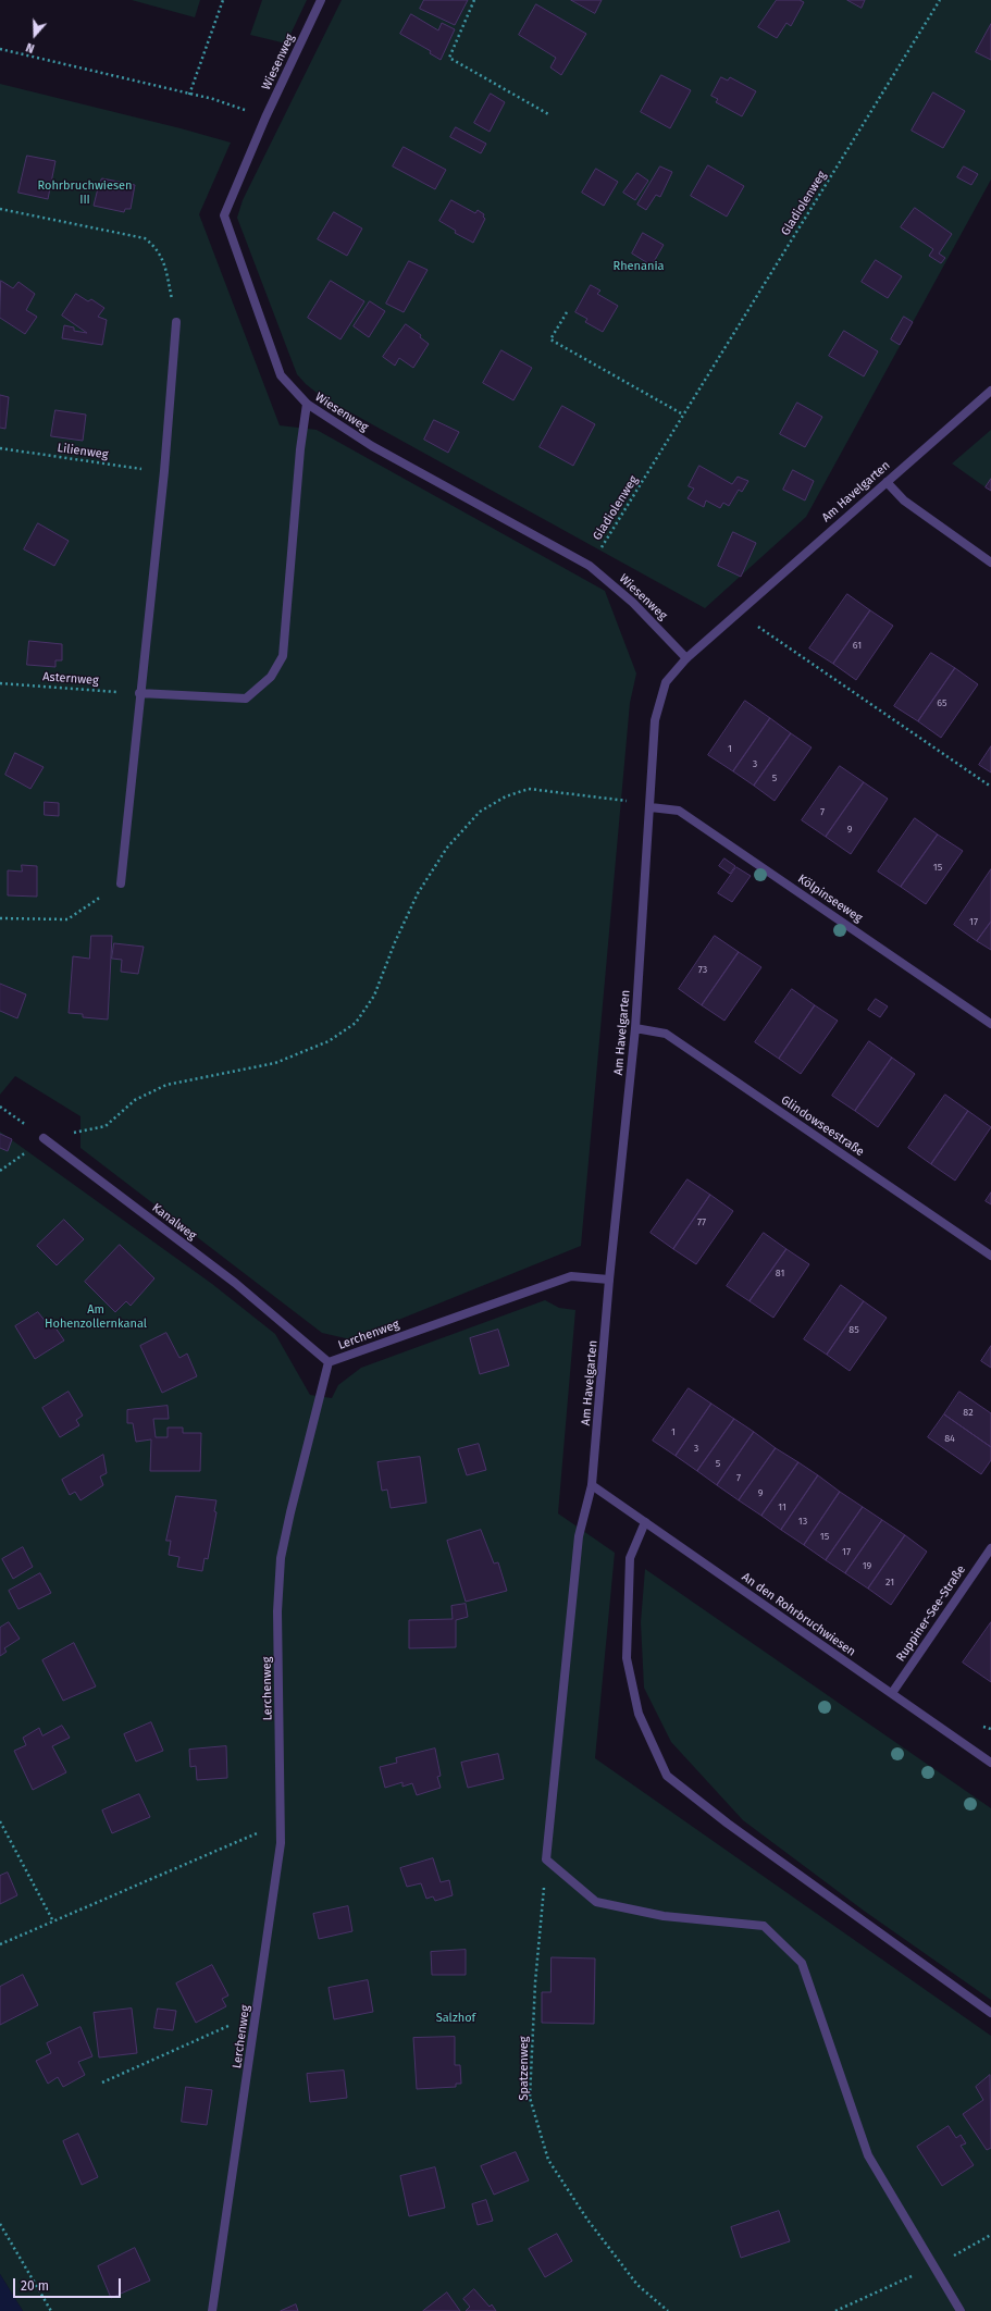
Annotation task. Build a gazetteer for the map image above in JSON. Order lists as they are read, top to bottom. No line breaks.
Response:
{"streets":{"street":["Wiesenweg","Am Havelgarten","Kölpinseeweg","Glindowseestraße","Kanalweg","Lerchenweg","Ruppiner-See-Straße","An den Rohrbruchwiesen"],"path":["Gladiolenweg","Lilienweg","Asternweg","Spatzenweg"]},"crossings":[["Wiesenweg","Gladiolenweg"],["Wiesenweg","Am Havelgarten"],["Am Havelgarten","Kölpinseeweg"],["Am Havelgarten","Glindowseestraße"],["Am Havelgarten","Lerchenweg"],["Am Havelgarten","An den Rohrbruchwiesen"],["Am Havelgarten","Spatzenweg"],["Kanalweg","Lerchenweg"],["Ruppiner-See-Straße","An den Rohrbruchwiesen"]],"parks":["Rohrbruchwiesen III","Rhenania","Am Hohenzollernkanal","Salzhof"],"house_numbers":["61","65","1","3","5","7","9","15","17","73","77","81","85","82","1","84","3","5","7","9","11","13","15","17","19","21"],"scale_bar":"20 m","north":"bottom"}
